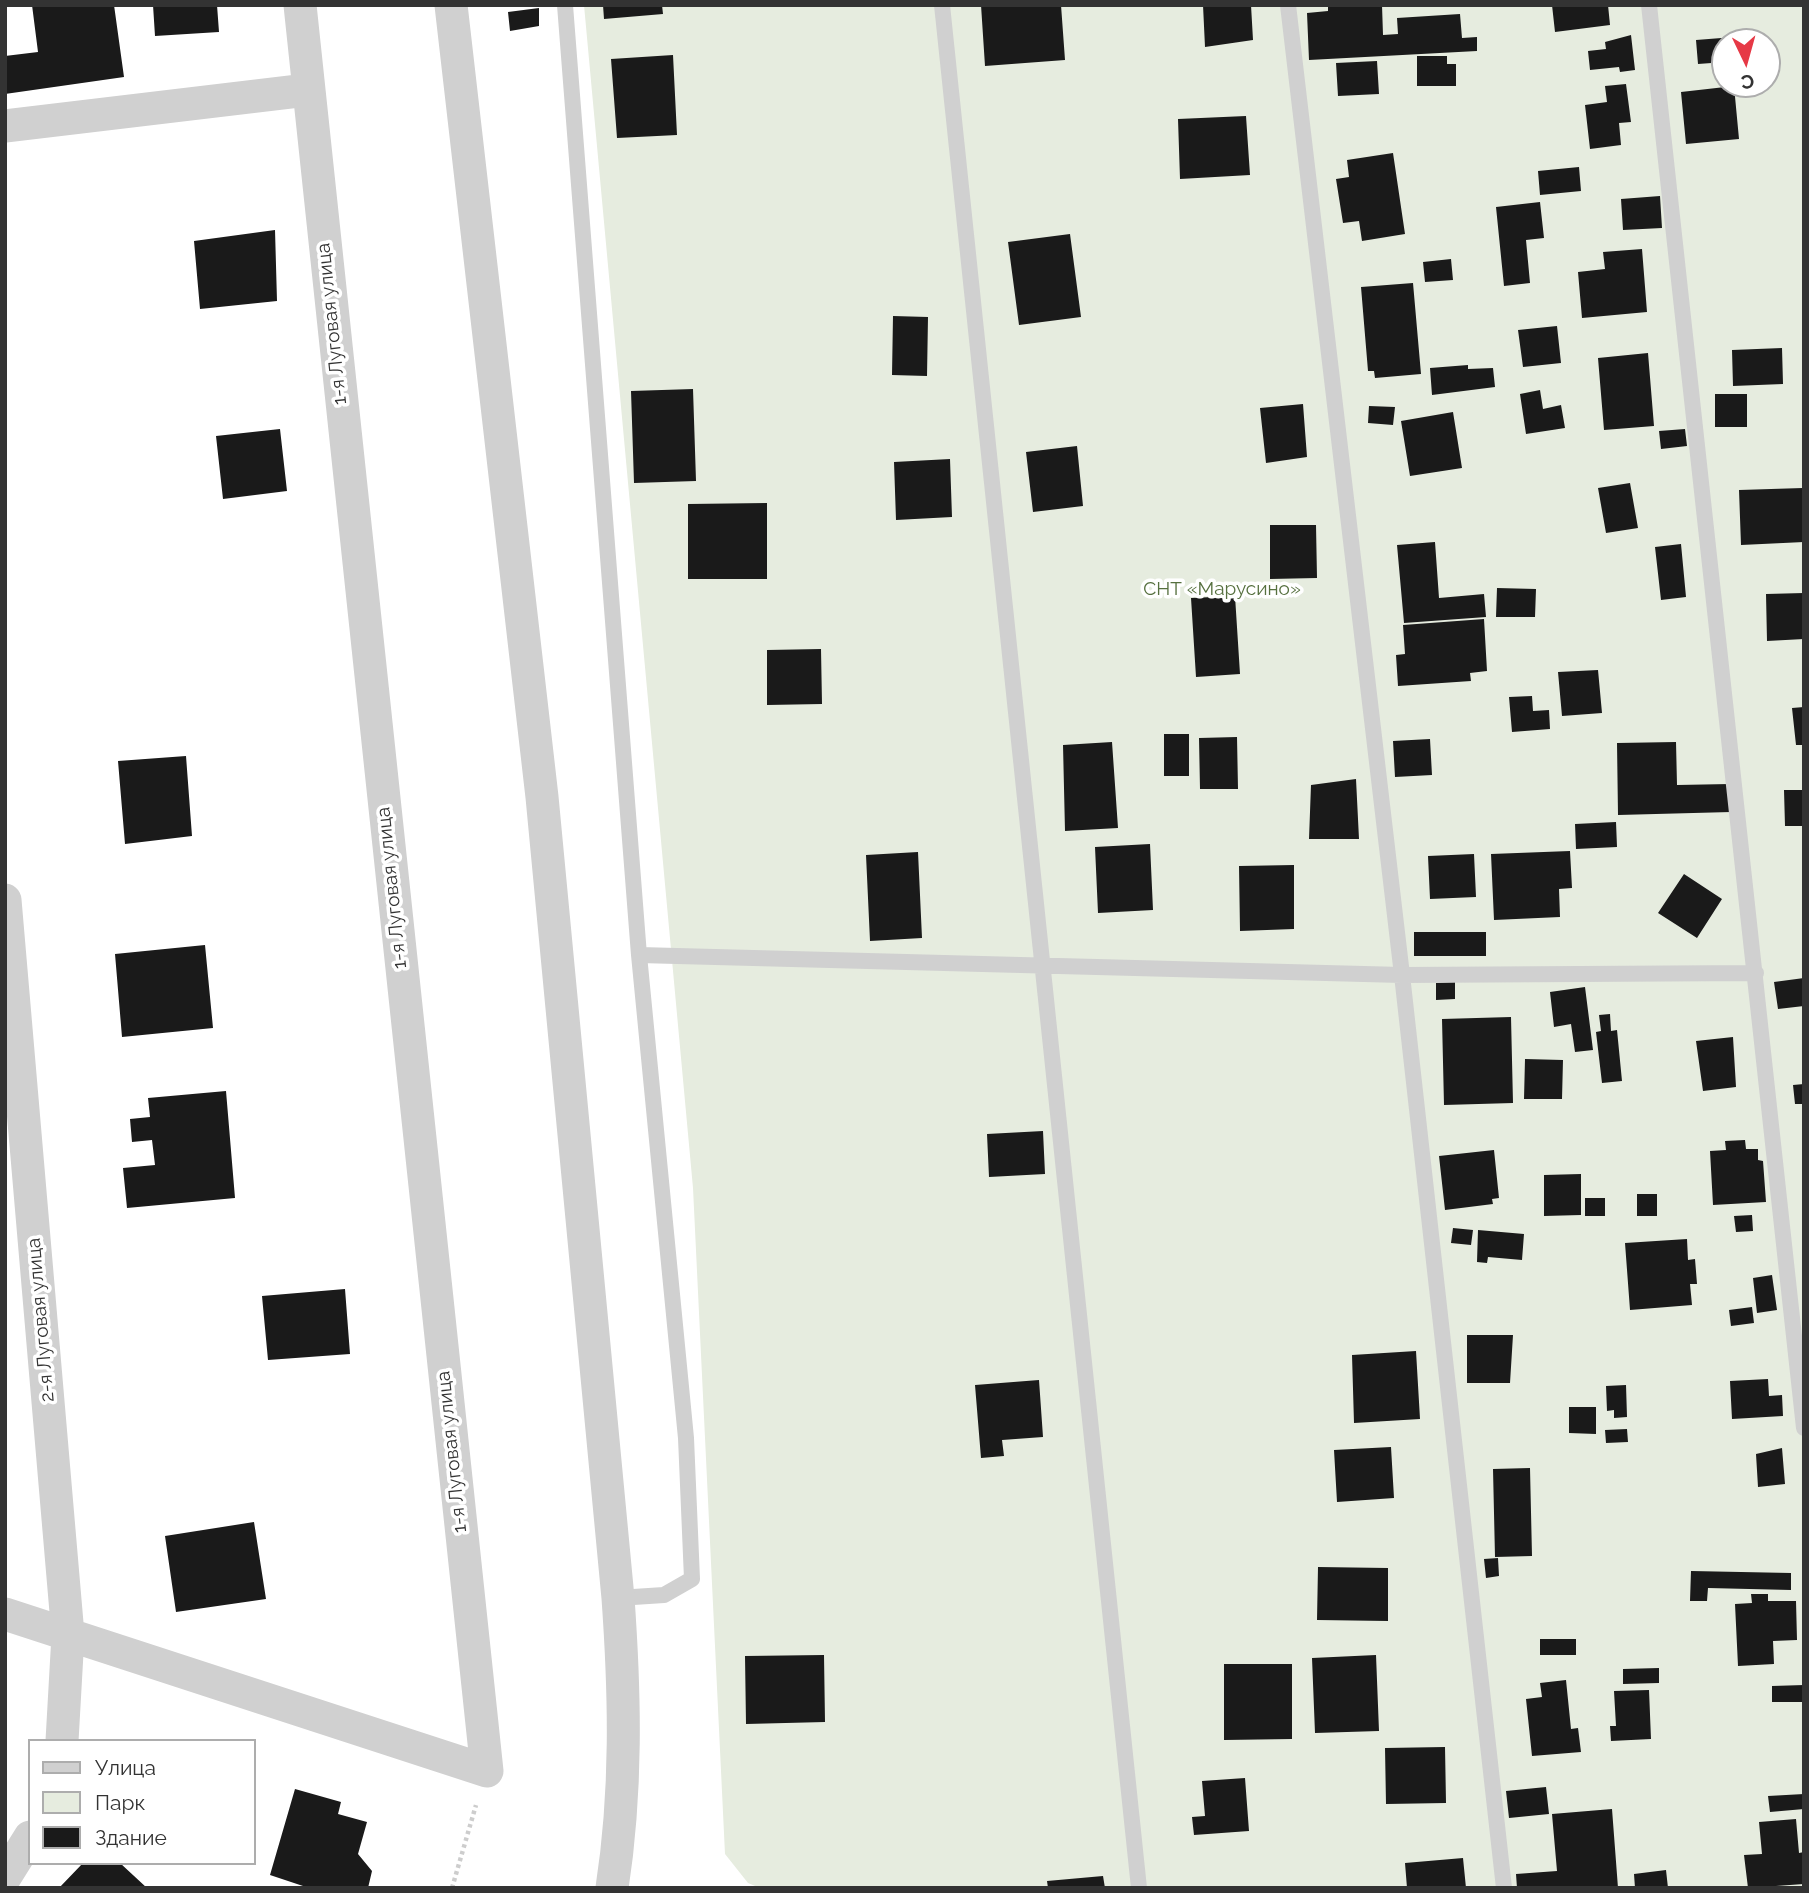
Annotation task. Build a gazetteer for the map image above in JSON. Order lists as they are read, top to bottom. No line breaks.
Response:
{"streets":{"street":["1-я Луговая улица","2-я Луговая улица"]},"parks":["СНТ «Марусино»"],"legend":["Улица","Парк","Здание"],"north":"bottom"}
